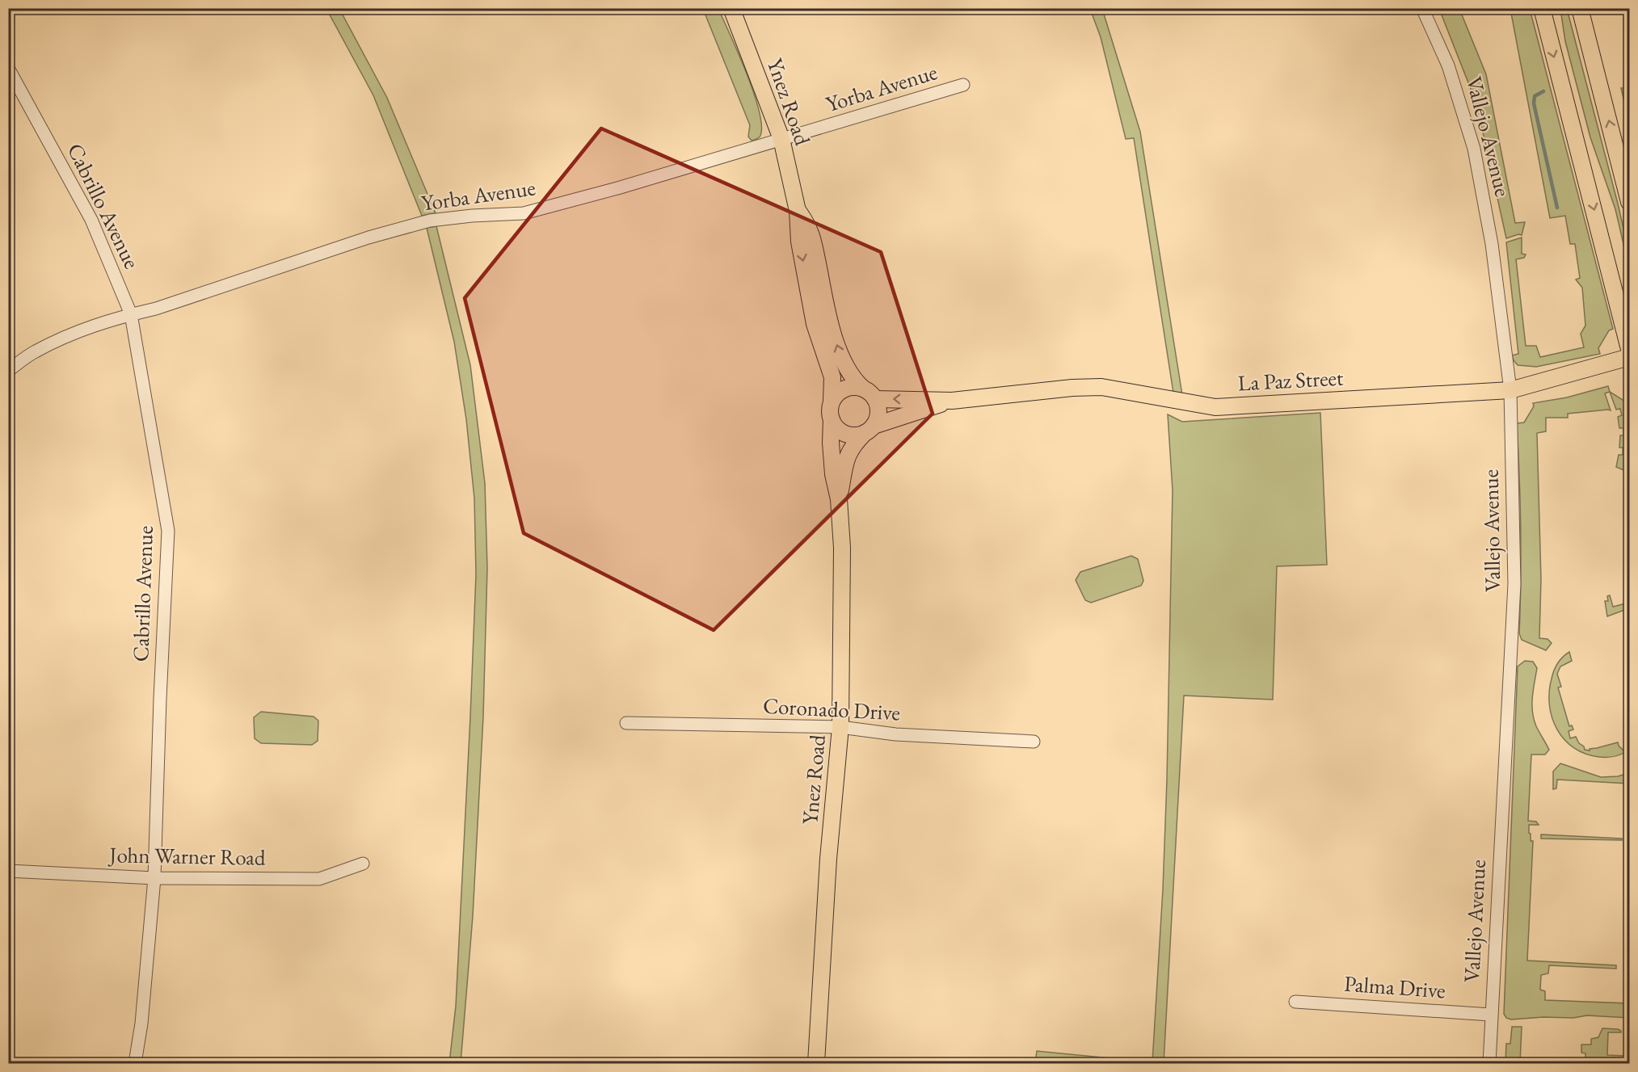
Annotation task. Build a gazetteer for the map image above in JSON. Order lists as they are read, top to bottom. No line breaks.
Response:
{"streets":{"main road":["Ynez Road","La Paz Street"],"street":["Yorba Avenue","Vallejo Avenue","Cabrillo Avenue","Coronado Drive","John Warner Road","Palma Drive"]},"crossings":[["Yorba Avenue","Ynez Road"],["Yorba Avenue","Cabrillo Avenue"],["Ynez Road","La Paz Street"],["Ynez Road","Coronado Drive"],["Vallejo Avenue","La Paz Street"],["Vallejo Avenue","Palma Drive"],["Cabrillo Avenue","John Warner Road"]]}
